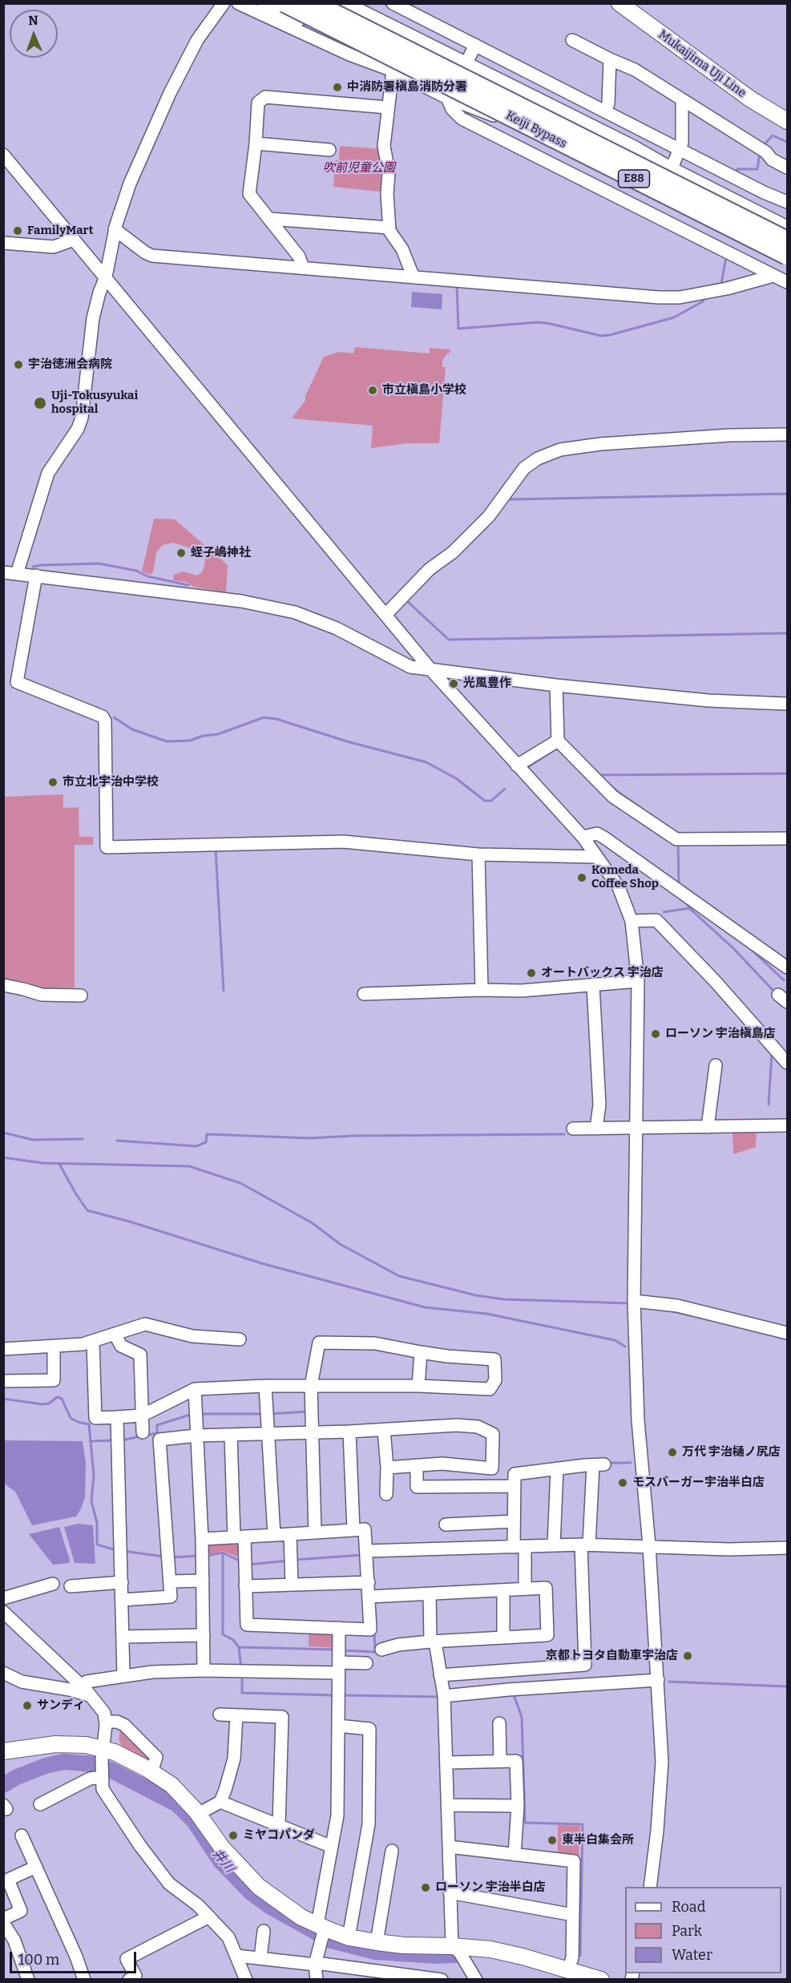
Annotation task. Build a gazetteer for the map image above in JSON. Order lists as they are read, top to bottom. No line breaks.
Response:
{"streets":{"highway":["Keiji Bypass","E88"],"main road":["Mukaijima Uji Line"]},"water":["井川"],"parks":["吹前児童公園"],"places":["中消防署槇島消防分署","FamilyMart","宇治徳洲会病院","市立槇島小学校","Uji-Tokusyukai hospital","蛭子嶋神社","光風豊作","市立北宇治中学校","Komeda Coffee Shop","オートバックス 宇治店","ローソン 宇治槇島店","万代 宇治樋ノ尻店","モスバーガー宇治半白店","京都トヨタ自動車宇治店","サンディ","ミヤコパンダ","東半白集会所","ローソン 宇治半白店"],"legend":["Road","Park","Water"],"scale_bar":"100 m","north":"top"}
